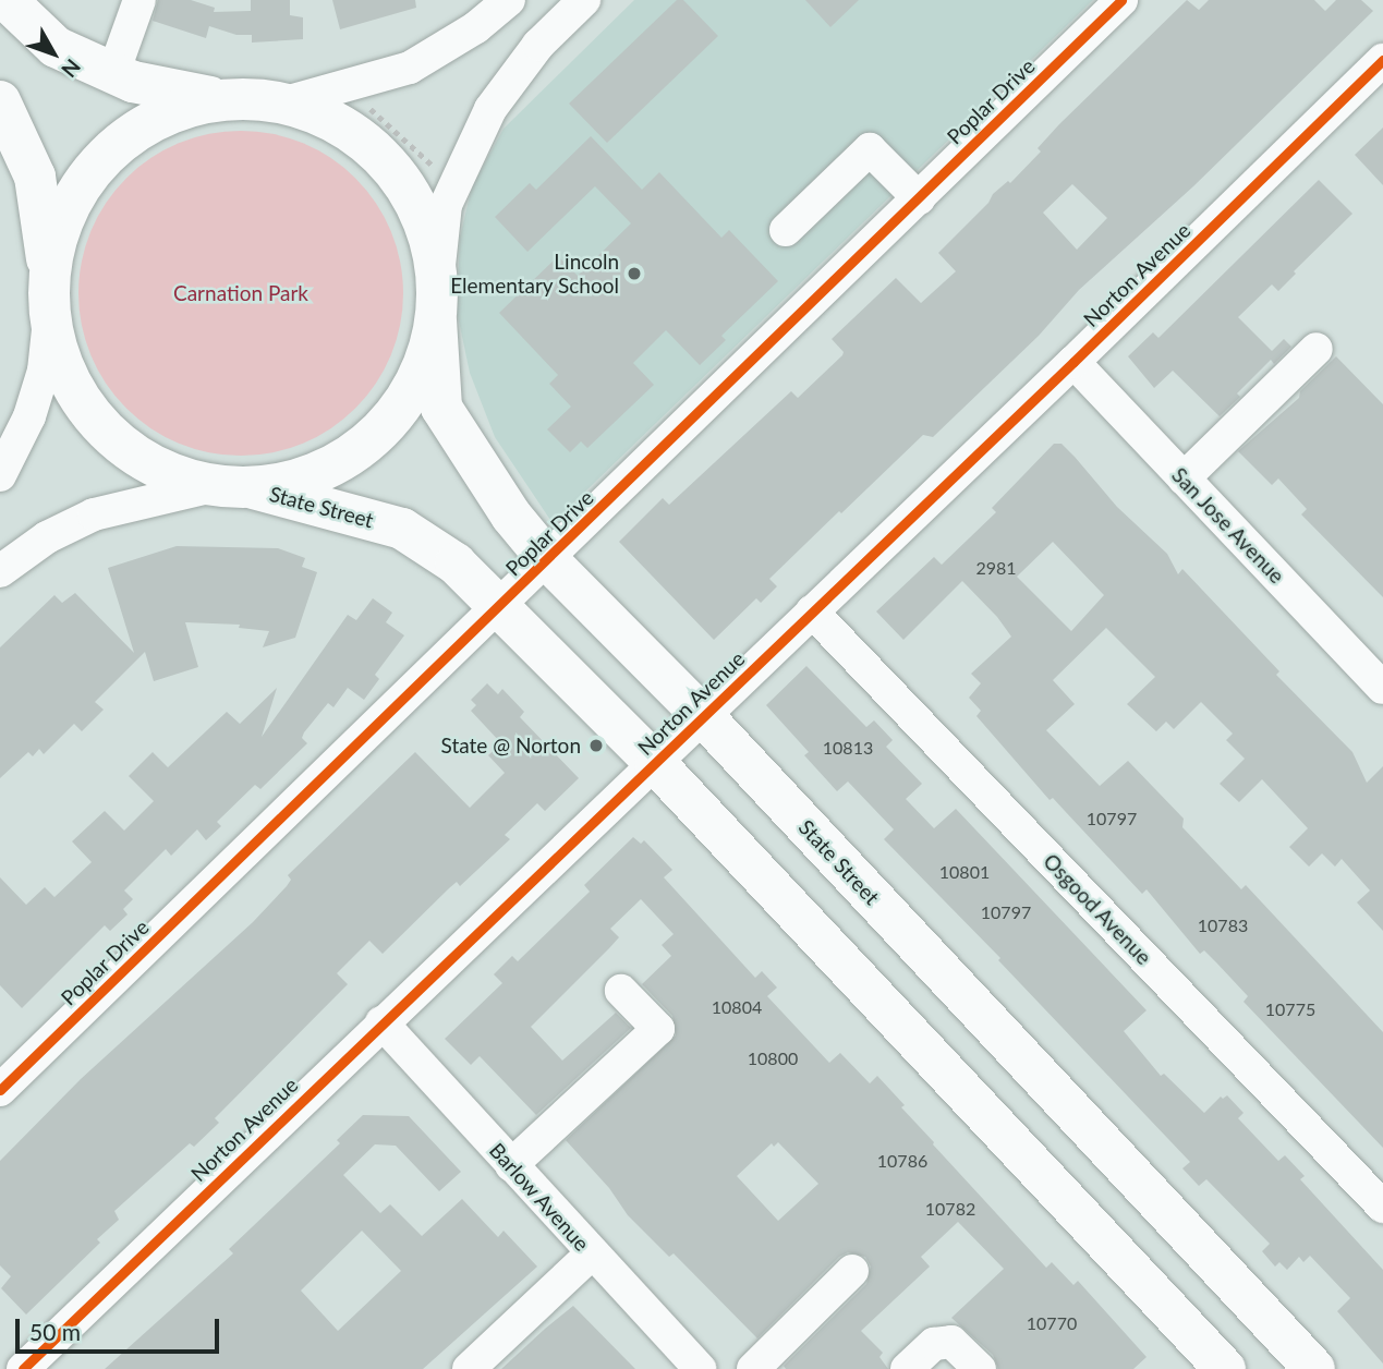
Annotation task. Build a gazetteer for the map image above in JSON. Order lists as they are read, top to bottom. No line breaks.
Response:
{"streets":{"main road":["State Street"],"street":["Poplar Drive","Norton Avenue","San Jose Avenue","Osgood Avenue","Barlow Avenue"]},"crossings":[["Poplar Drive","State Street"],["Norton Avenue","State Street"],["Norton Avenue","San Jose Avenue"],["Norton Avenue","Osgood Avenue"],["Norton Avenue","Barlow Avenue"]],"parks":["Carnation Park"],"places":["Lincoln Elementary School","State @ Norton"],"house_numbers":["2981","10813","10797","10801","10797","10783","10804","10775","10800","10786","10782","10770"],"scale_bar":"50 m","north":"bottom right"}
